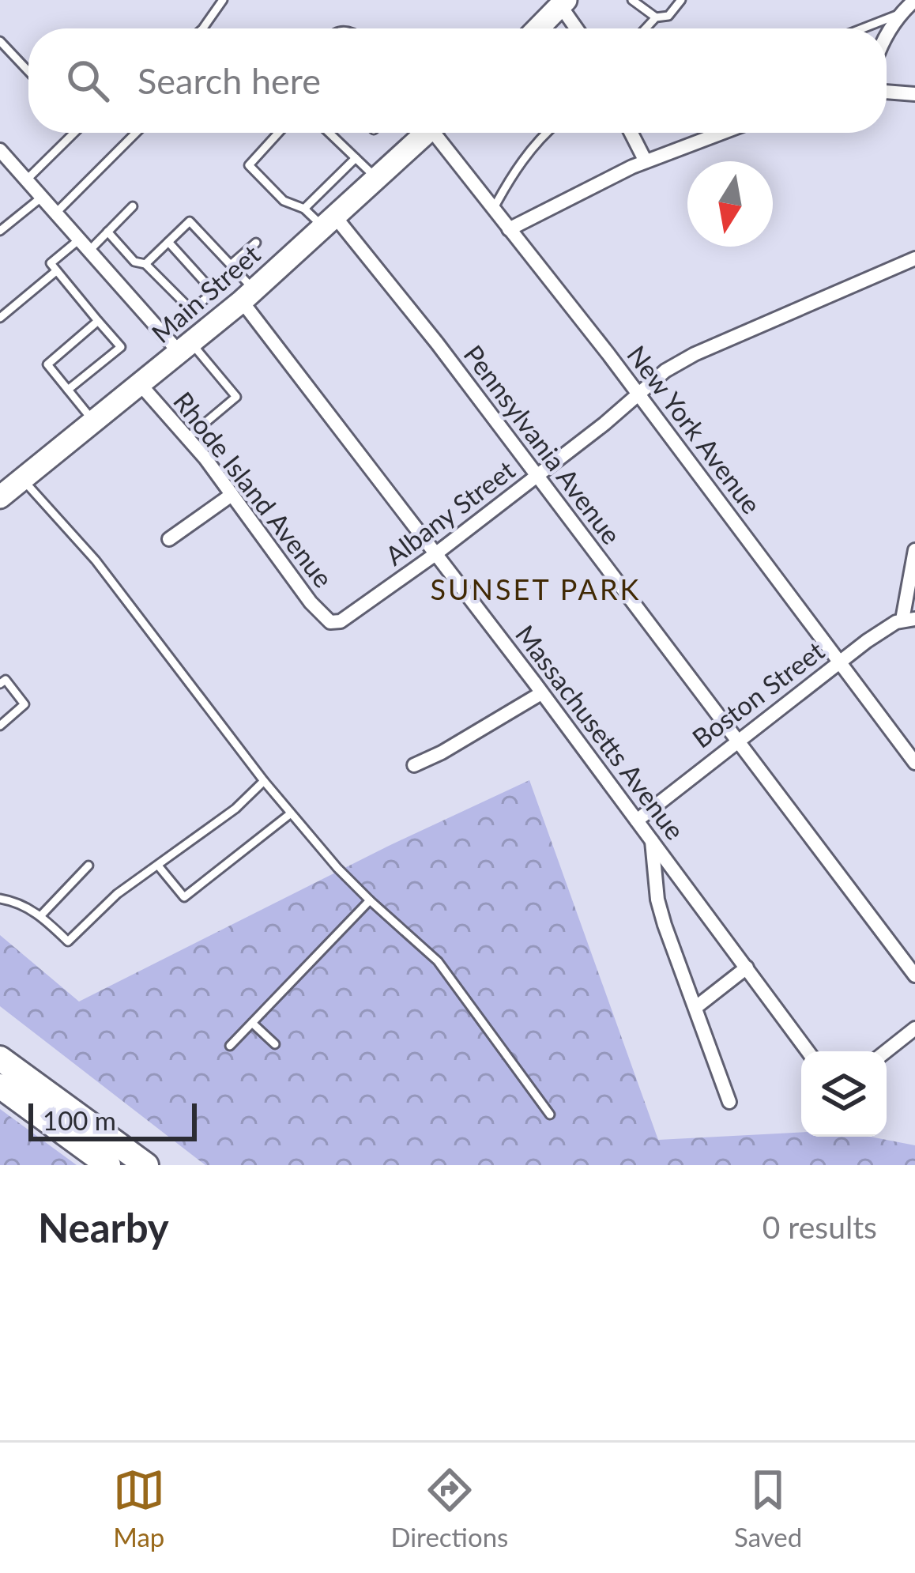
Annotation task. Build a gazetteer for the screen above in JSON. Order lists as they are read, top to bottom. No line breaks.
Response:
{"streets":{"main road":["Main Street"],"street":["New York Avenue","Pennsylvania Avenue","Rhode Island Avenue","Albany Street","Boston Street","Massachusetts Avenue"]},"crossings":[["Main Street","Pennsylvania Avenue"],["Main Street","Rhode Island Avenue"],["Main Street","Massachusetts Avenue"],["New York Avenue","Albany Street"],["New York Avenue","Boston Street"],["Pennsylvania Avenue","Albany Street"],["Pennsylvania Avenue","Boston Street"],["Rhode Island Avenue","Albany Street"],["Albany Street","Massachusetts Avenue"],["Boston Street","Massachusetts Avenue"]],"districts":["SUNSET PARK"],"scale_bar":"100 m","north":"bottom","page":{"search":"Search here","scale":"100 m","heading":["Nearby","0 results"],"nav":["Map","Directions","Saved"]}}
